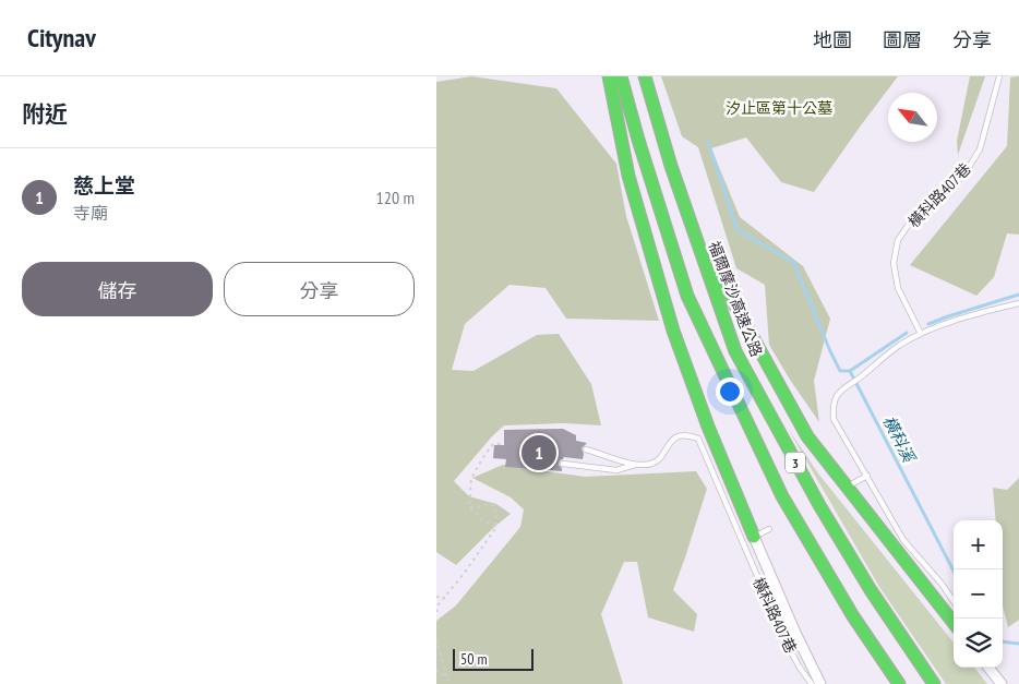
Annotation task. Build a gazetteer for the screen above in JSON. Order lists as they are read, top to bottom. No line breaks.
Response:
{"streets":{"highway":["福爾摩沙高速公路","3"],"lane":["橫科路407巷"]},"water":["橫科溪"],"parks":["汐止區第十公墓"],"scale_bar":"50 m","north":"top left","page":{"header":"Citynav","nav":["地圖","圖層","分享"],"heading":"附近","list":[{"mark":"1","name":"慈上堂","note":"寺廟","value":"120 m"}],"buttons":["儲存","分享"],"pins":"1","map_buttons":["+","−"],"scale":"50 m"}}
